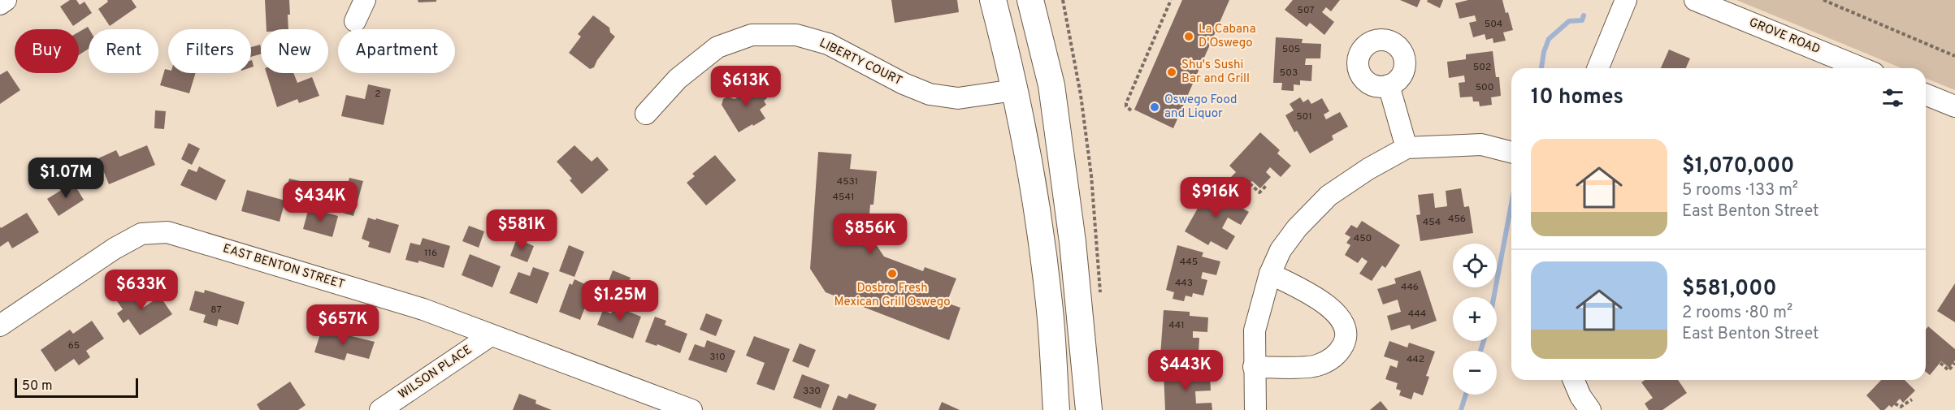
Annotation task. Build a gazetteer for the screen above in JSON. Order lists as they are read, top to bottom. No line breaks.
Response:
{"streets":{"street":["GROVE ROAD","LIBERTY COURT","EAST BENTON STREET","WILSON PLACE"]},"crossings":[["EAST BENTON STREET","WILSON PLACE"]],"places":["La Cabana D'Oswego","Shu's Sushi Bar and Grill","Oswego Food and Liquor","Dosbro Fresh Mexican Grill Oswego"],"house_numbers":["507","504","505","502","503","500","2","501","4531","4541","456","454","450","116","445","443","446","87","444","441","65","310","442","330"],"scale_bar":"50 m","page":{"chip":["Buy","Rent","Filters","New","Apartment"],"price":["$613K","$1.07M","$916K","$434K","$581K","$856K","$633K","$1.25M","$657K","$443K"],"heading":"10 homes","list":[{"name":"$1,070,000","note":"5 rooms · 133 m² · East Benton Street"},{"name":"$581,000","note":"2 rooms · 80 m² · East Benton Street"}],"map_buttons":["+","−"],"scale":"50 m"}}
